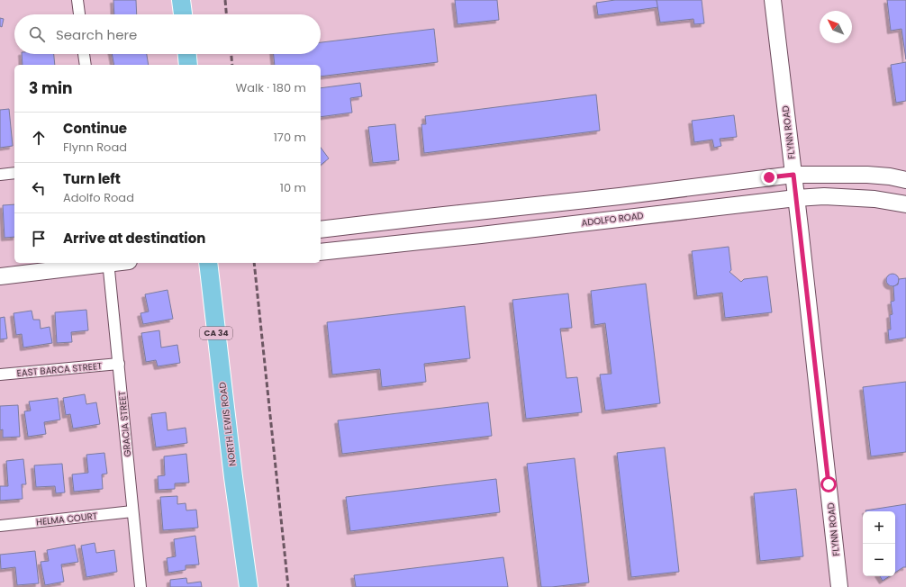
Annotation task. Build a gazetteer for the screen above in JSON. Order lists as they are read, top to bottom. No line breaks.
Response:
{"streets":{"main road":["FLYNN ROAD","ADOLFO ROAD","CA 34","NORTH LEWIS ROAD"],"street":["EAST BARCA STREET","GRACIA STREET","HELMA COURT"]},"crossings":[["FLYNN ROAD","ADOLFO ROAD"],["EAST BARCA STREET","GRACIA STREET"],["GRACIA STREET","HELMA COURT"]],"north":"top left","page":{"search":"Search here","heading":["3 min","Walk · 180 m"],"list":[["Continue","Flynn Road","170 m"],["Turn left","Adolfo Road","10 m"],"Arrive at destination"],"map_buttons":["+","−"]}}
